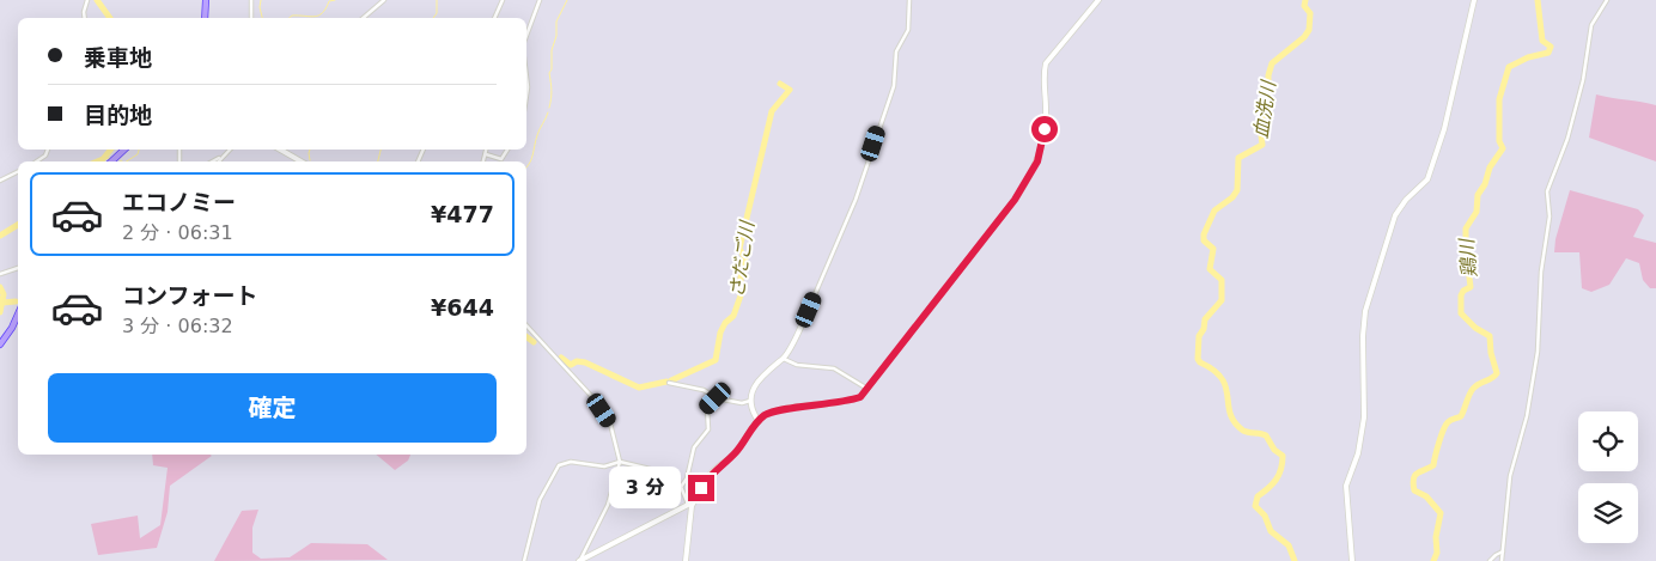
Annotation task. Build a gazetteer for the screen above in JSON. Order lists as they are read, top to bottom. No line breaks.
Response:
{"water":["血洗川","鶏川","さだご川"],"page":{"banner":["乗車地","目的地"],"list":[{"name":"エコノミー","note":"2 分 · 06:31","value":"¥477"},{"name":"コンフォート","note":"3 分 · 06:32","value":"¥644"}],"buttons":"確定","bubble":"3 分"}}
